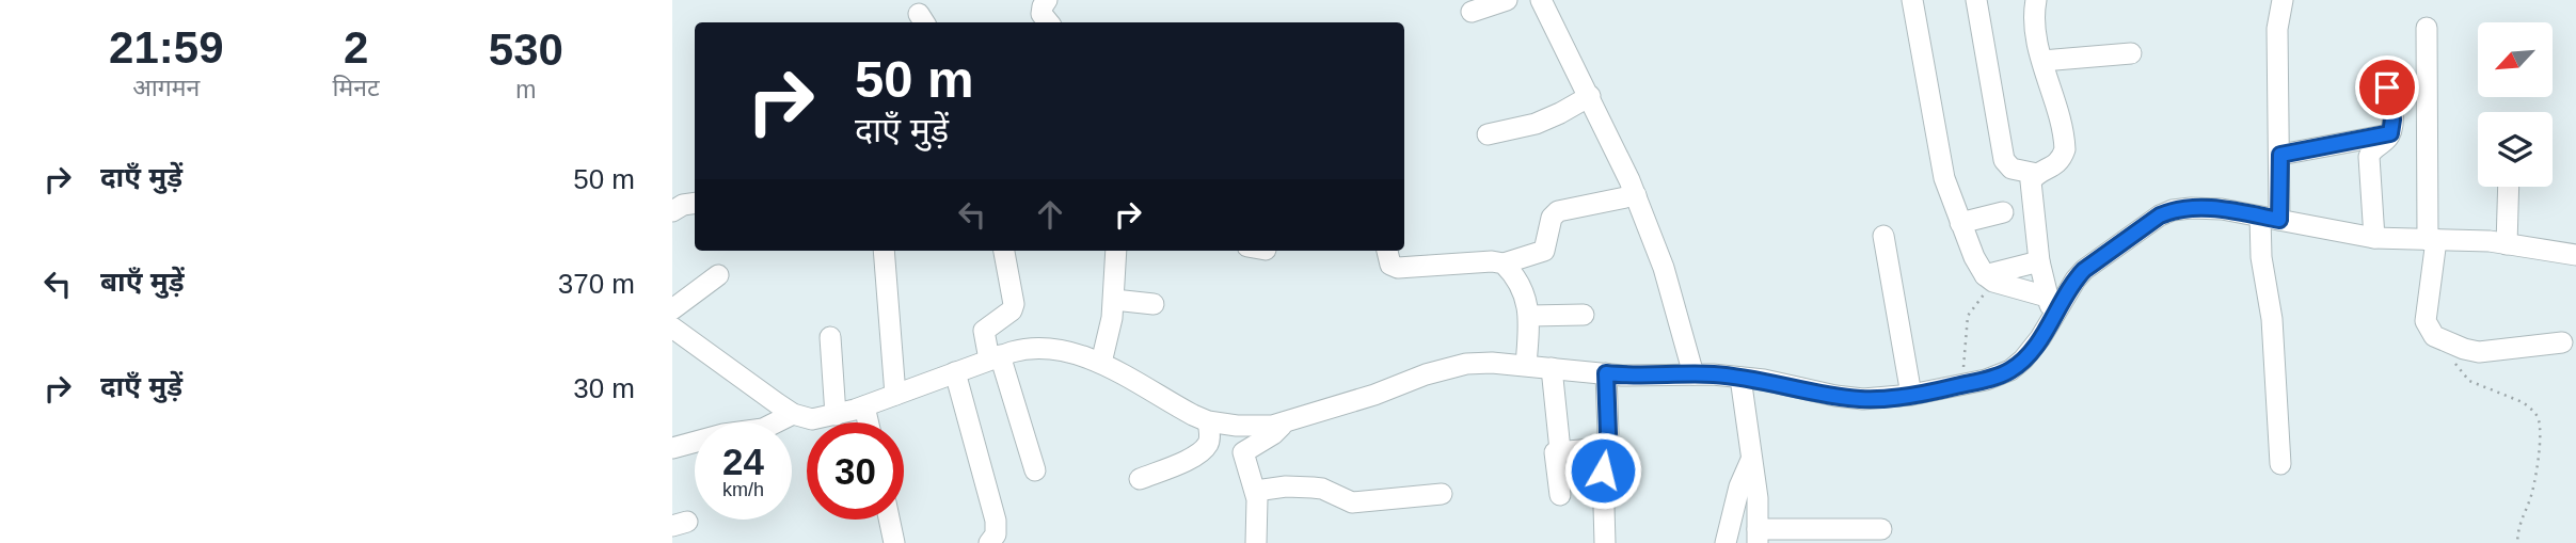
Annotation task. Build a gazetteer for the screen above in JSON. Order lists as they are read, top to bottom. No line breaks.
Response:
{"north":"bottom left","page":{"eta":["21:59","आगमन","2","मिनट","530","m"],"turn":["50 m","दाएँ मुड़ें"],"list":[{"name":"दाएँ मुड़ें","value":"50 m"},{"name":"बाएँ मुड़ें","value":"370 m"},{"name":"दाएँ मुड़ें","value":"30 m"}],"speed":"24 km/h","limit":"30"}}
